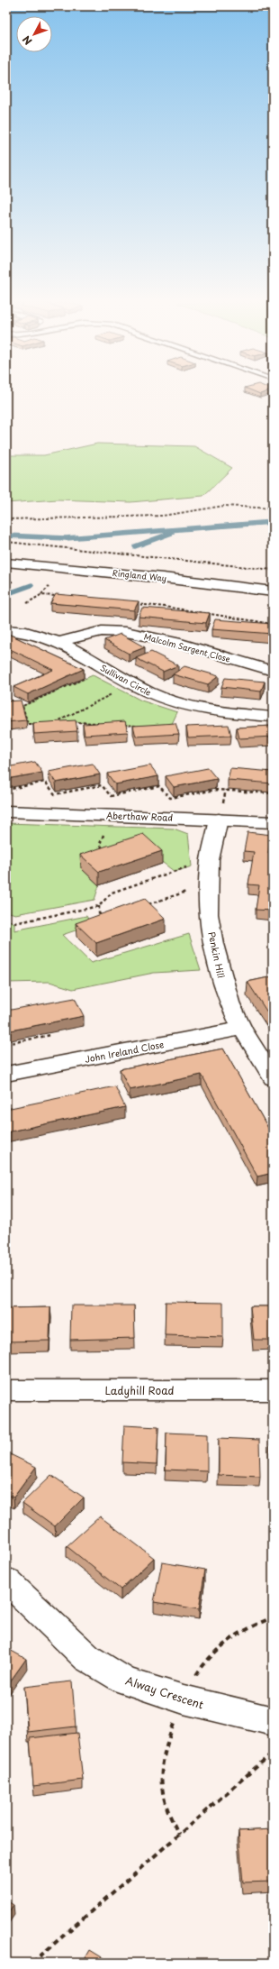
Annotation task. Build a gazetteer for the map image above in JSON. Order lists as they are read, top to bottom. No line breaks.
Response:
{"streets":{"street":["Ringland Way","Malcolm Sargent Close","Sullivan Circle","Aberthaw Road","Penkin Hill","John Ireland Close","Ladyhill Road","Alway Crescent"]},"crossings":[["Malcolm Sargent Close","Sullivan Circle"],["Aberthaw Road","Penkin Hill"],["Penkin Hill","John Ireland Close"]],"north":"bottom left"}
